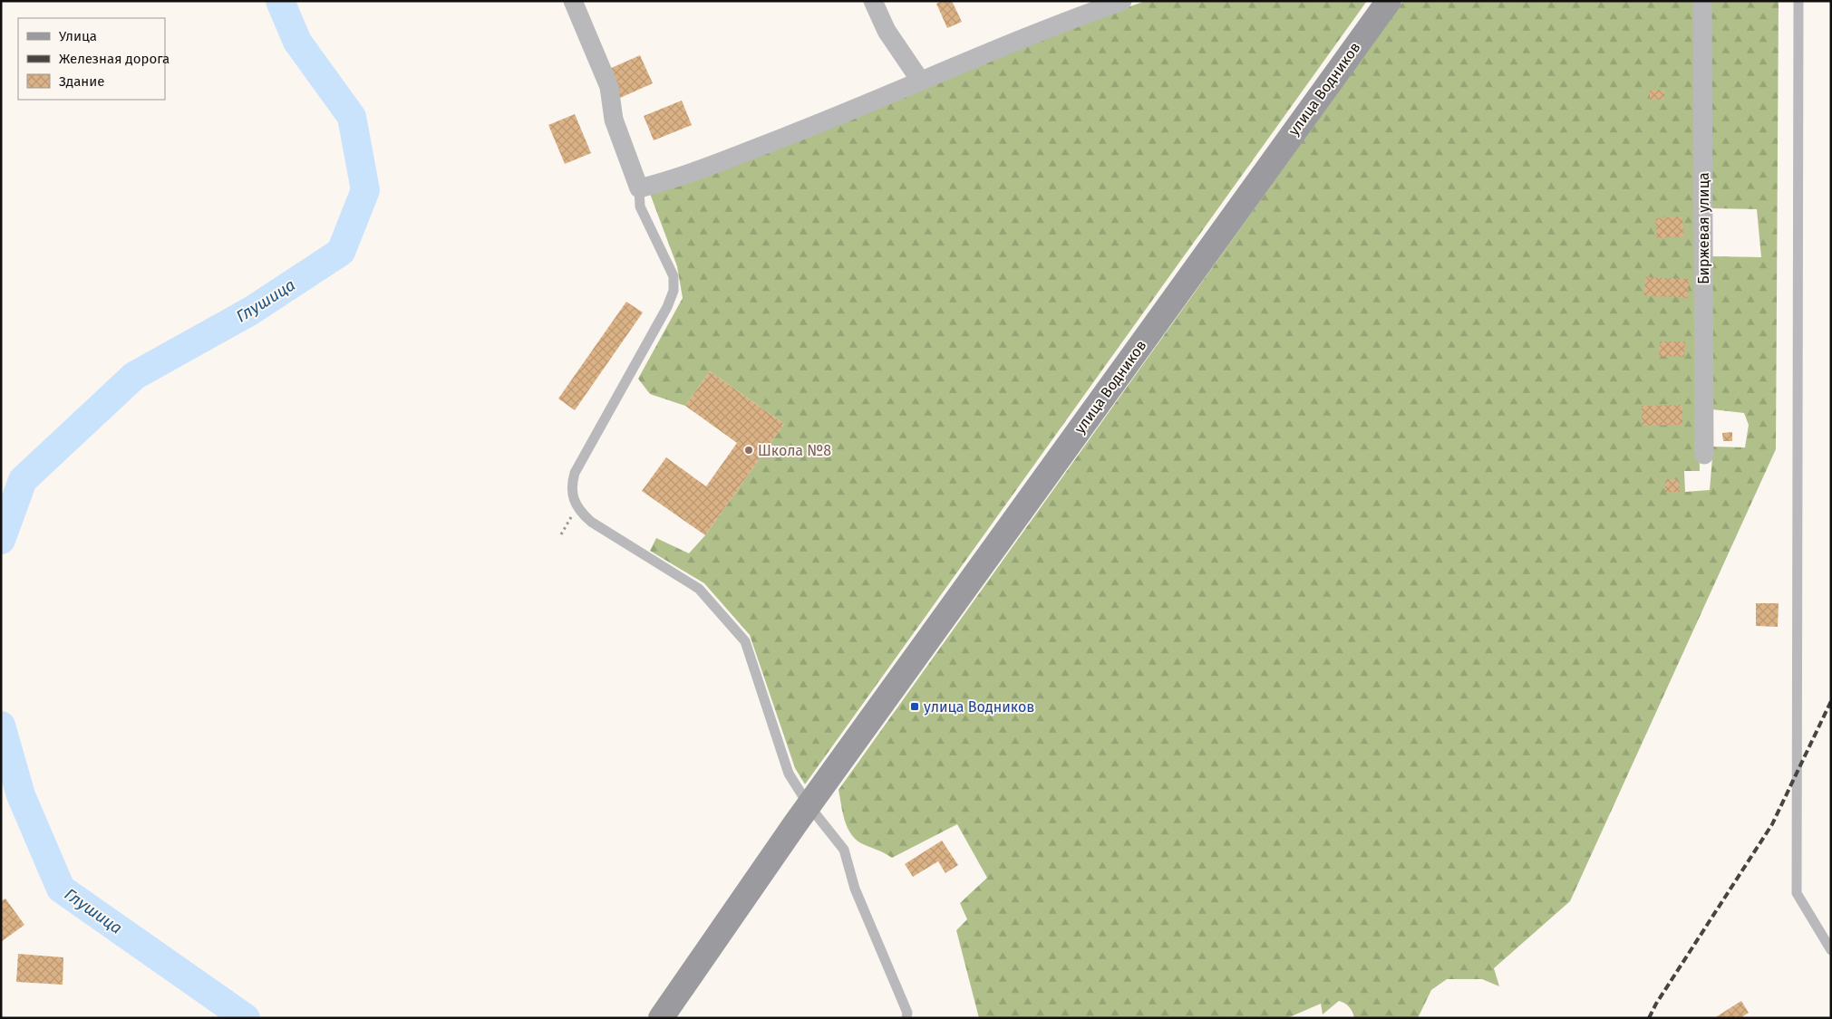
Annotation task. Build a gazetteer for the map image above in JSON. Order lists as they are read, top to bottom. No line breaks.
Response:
{"streets":{"main road":["улица Водников"],"street":["Биржевая улица"]},"water":["Глушица"],"places":{"other":["Школа №8"],"transit":["улица Водников"]},"legend":["Улица","Железная дорога","Здание"]}
